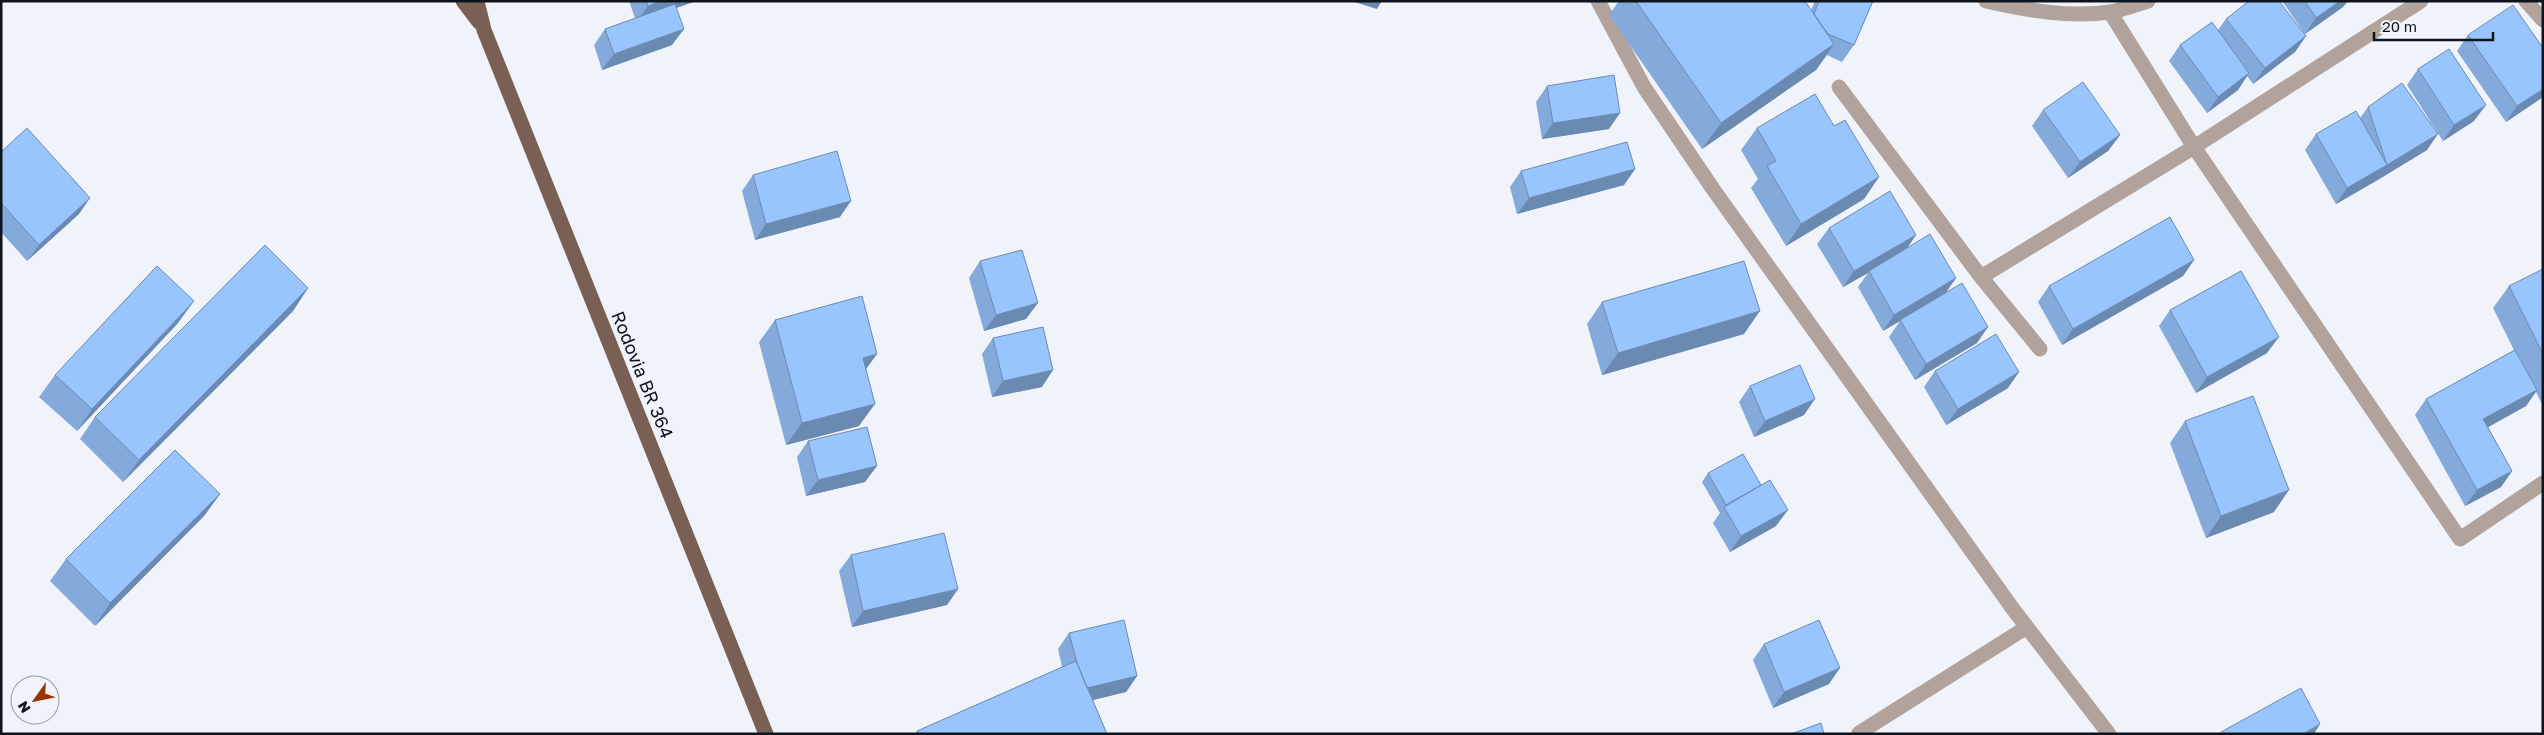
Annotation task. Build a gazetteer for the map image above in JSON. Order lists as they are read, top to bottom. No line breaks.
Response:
{"streets":{"main road":["Rodovia BR 364"]},"scale_bar":"20 m","north":"bottom left"}
